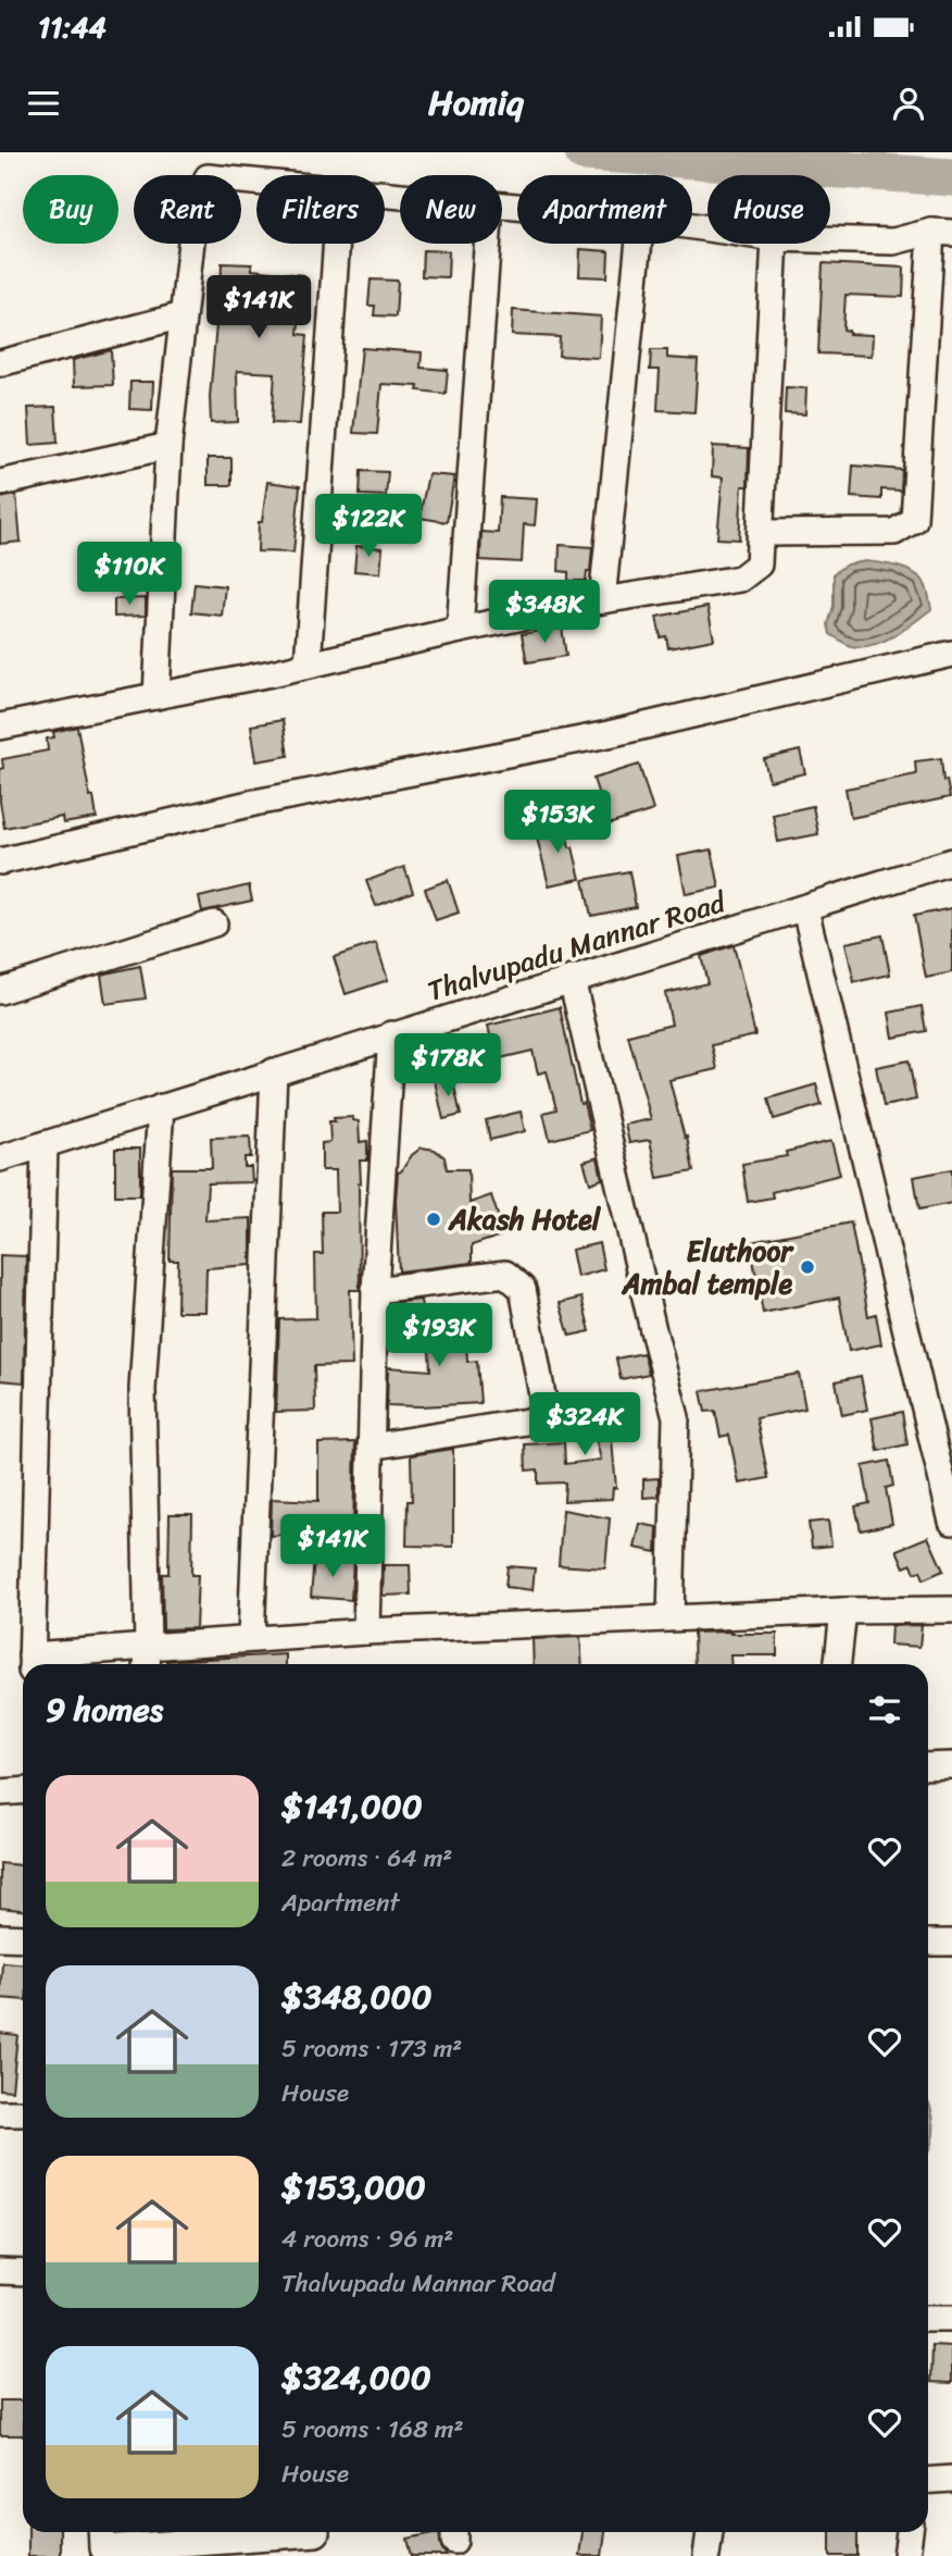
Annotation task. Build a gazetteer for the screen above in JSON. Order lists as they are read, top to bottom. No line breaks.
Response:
{"streets":{"street":["Thalvupadu Mannar Road"]},"places":["Akash Hotel","Eluthoor Ambal temple"],"page":{"status":"11:44","header":"Homiq","chip":["Buy","Rent","Filters","New","Apartment","House"],"price":["$141K","$122K","$110K","$348K","$153K","$178K","$193K","$324K","$141K"],"heading":"9 homes","list":[{"name":"$141,000","note":"2 rooms · 64 m² · Apartment"},{"name":"$348,000","note":"5 rooms · 173 m² · House"},{"name":"$153,000","note":"4 rooms · 96 m² · Thalvupadu Mannar Road"},{"name":"$324,000","note":"5 rooms · 168 m² · House"}]}}
